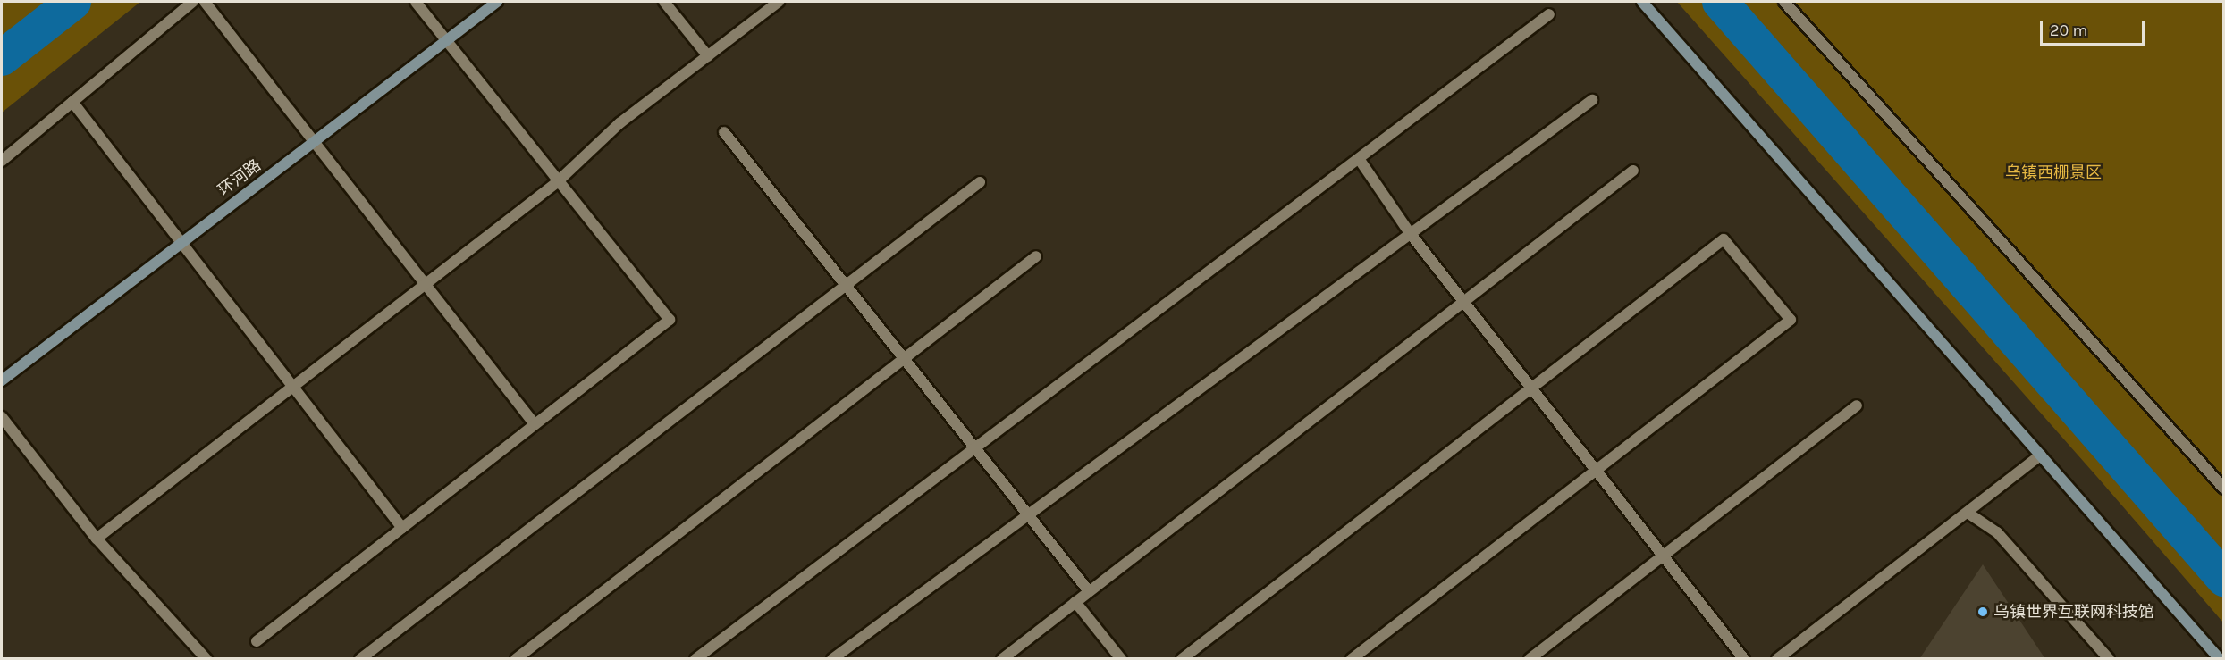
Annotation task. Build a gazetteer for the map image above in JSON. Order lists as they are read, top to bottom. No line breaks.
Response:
{"streets":{"street":["环河路"]},"parks":["乌镇西栅景区"],"places":["乌镇世界互联网科技馆"],"scale_bar":"20 m"}
